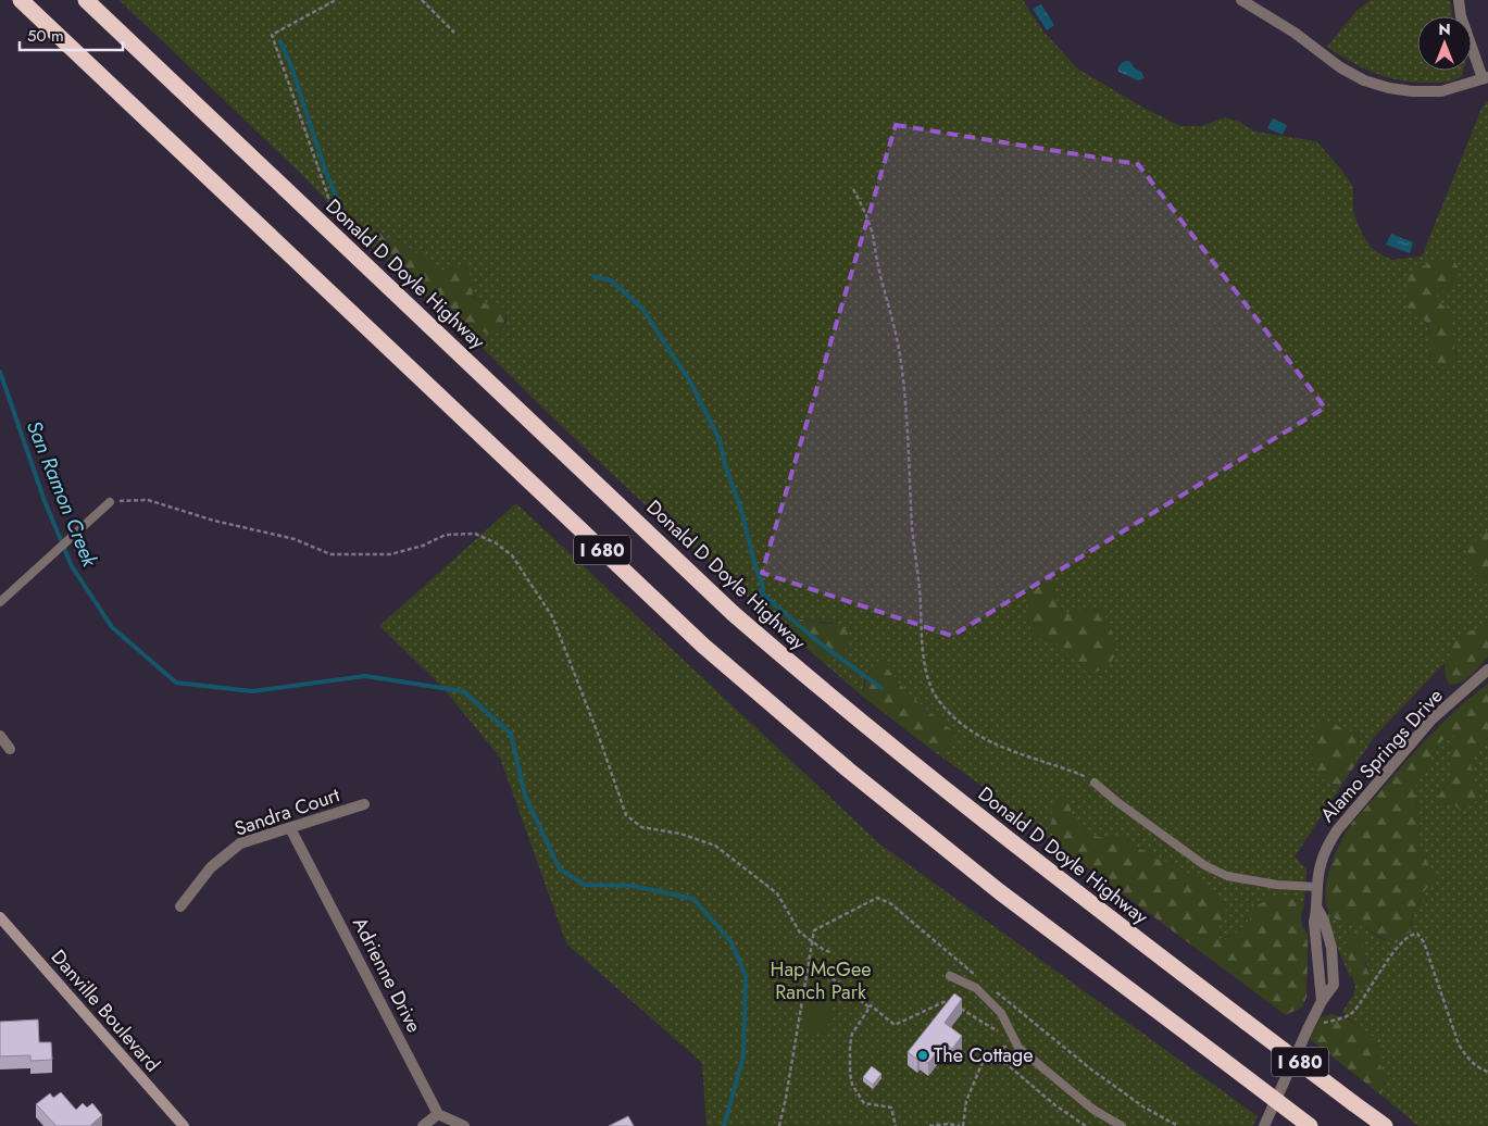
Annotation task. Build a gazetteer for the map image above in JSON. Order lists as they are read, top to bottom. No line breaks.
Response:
{"streets":{"highway":["Donald D Doyle Highway","I 680"],"main road":["Danville Boulevard"],"street":["Alamo Springs Drive","Sandra Court","Adrienne Drive"]},"crossings":[["Sandra Court","Adrienne Drive"]],"water":["San Ramon Creek"],"parks":["Hap McGee Ranch Park"],"places":["The Cottage"],"scale_bar":"50 m","north":"top"}
